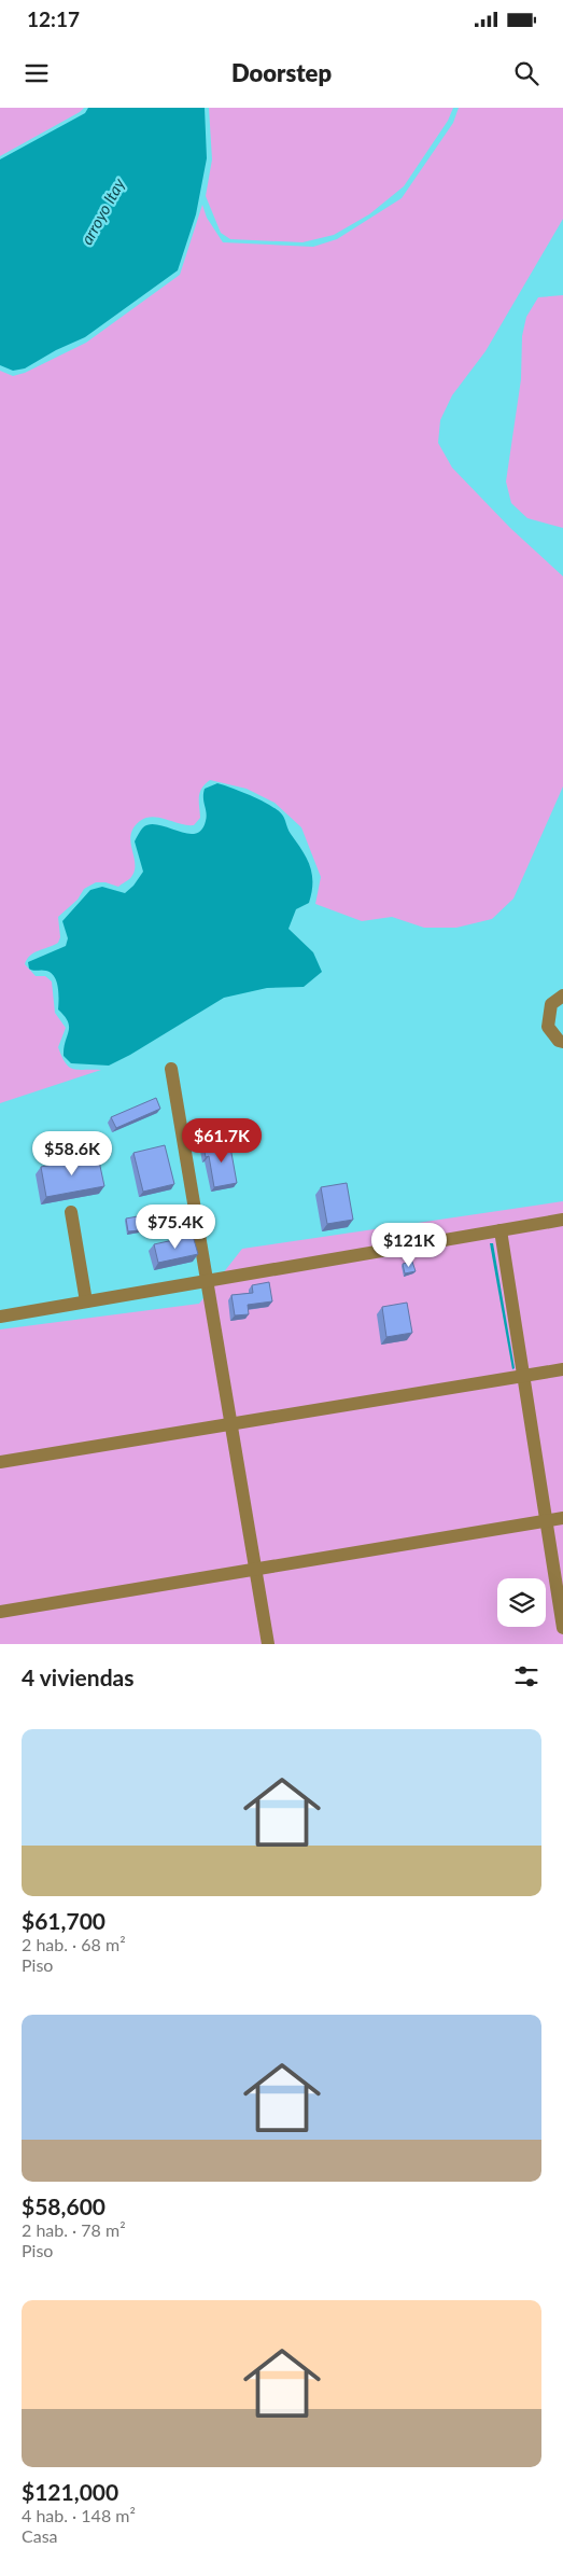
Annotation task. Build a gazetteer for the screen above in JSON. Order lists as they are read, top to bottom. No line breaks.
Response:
{"water":["arroyo Itay"],"page":{"status":"12:17","header":"Doorstep","price":["$61.7K","$58.6K","$75.4K","$121K"],"heading":"4 viviendas","list":[{"name":"$61,700","note":"2 hab. · 68 m² · Piso"},{"name":"$58,600","note":"2 hab. · 78 m² · Piso"},{"name":"$121,000","note":"4 hab. · 148 m² · Casa"}]}}
